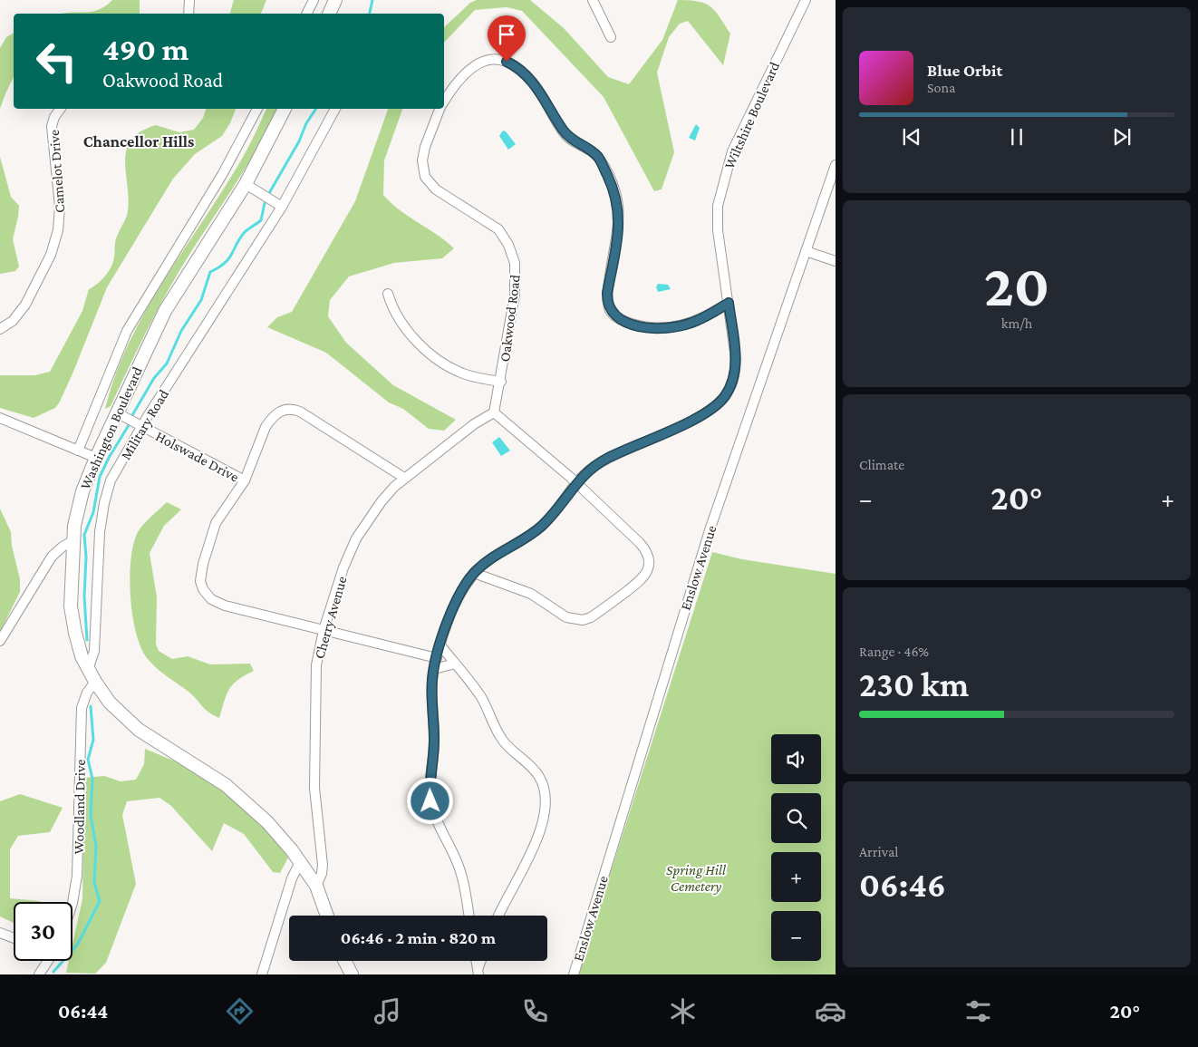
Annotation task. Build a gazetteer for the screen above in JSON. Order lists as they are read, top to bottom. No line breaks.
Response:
{"streets":{"street":["Wiltshire Boulevard","Camelot Drive","Oakwood Road","Military Road","Washington Boulevard","Holswade Drive","Enslow Avenue","Cherry Avenue","Woodland Drive"]},"crossings":[["Wiltshire Boulevard","Oakwood Road"],["Wiltshire Boulevard","Holswade Drive"],["Oakwood Road","Cherry Avenue"],["Military Road","Washington Boulevard"],["Military Road","Holswade Drive"],["Washington Boulevard","Holswade Drive"],["Washington Boulevard","Cherry Avenue"],["Washington Boulevard","Woodland Drive"],["Holswade Drive","Cherry Avenue"]],"districts":["Chancellor Hills"],"parks":["Spring Hill Cemetery"],"page":{"turn":["490 m","Oakwood Road"],"song":["Blue Orbit","Sona"],"tile":[["20","km/h"],"Climate",["Range · 46%","230 km"],["Arrival","06:46"]],"heat":["−","20°","+"],"map_buttons":["+","−"],"limit":"30","trip":"06:46 · 2 min · 820 m","tabs":["06:44","20°"]}}
